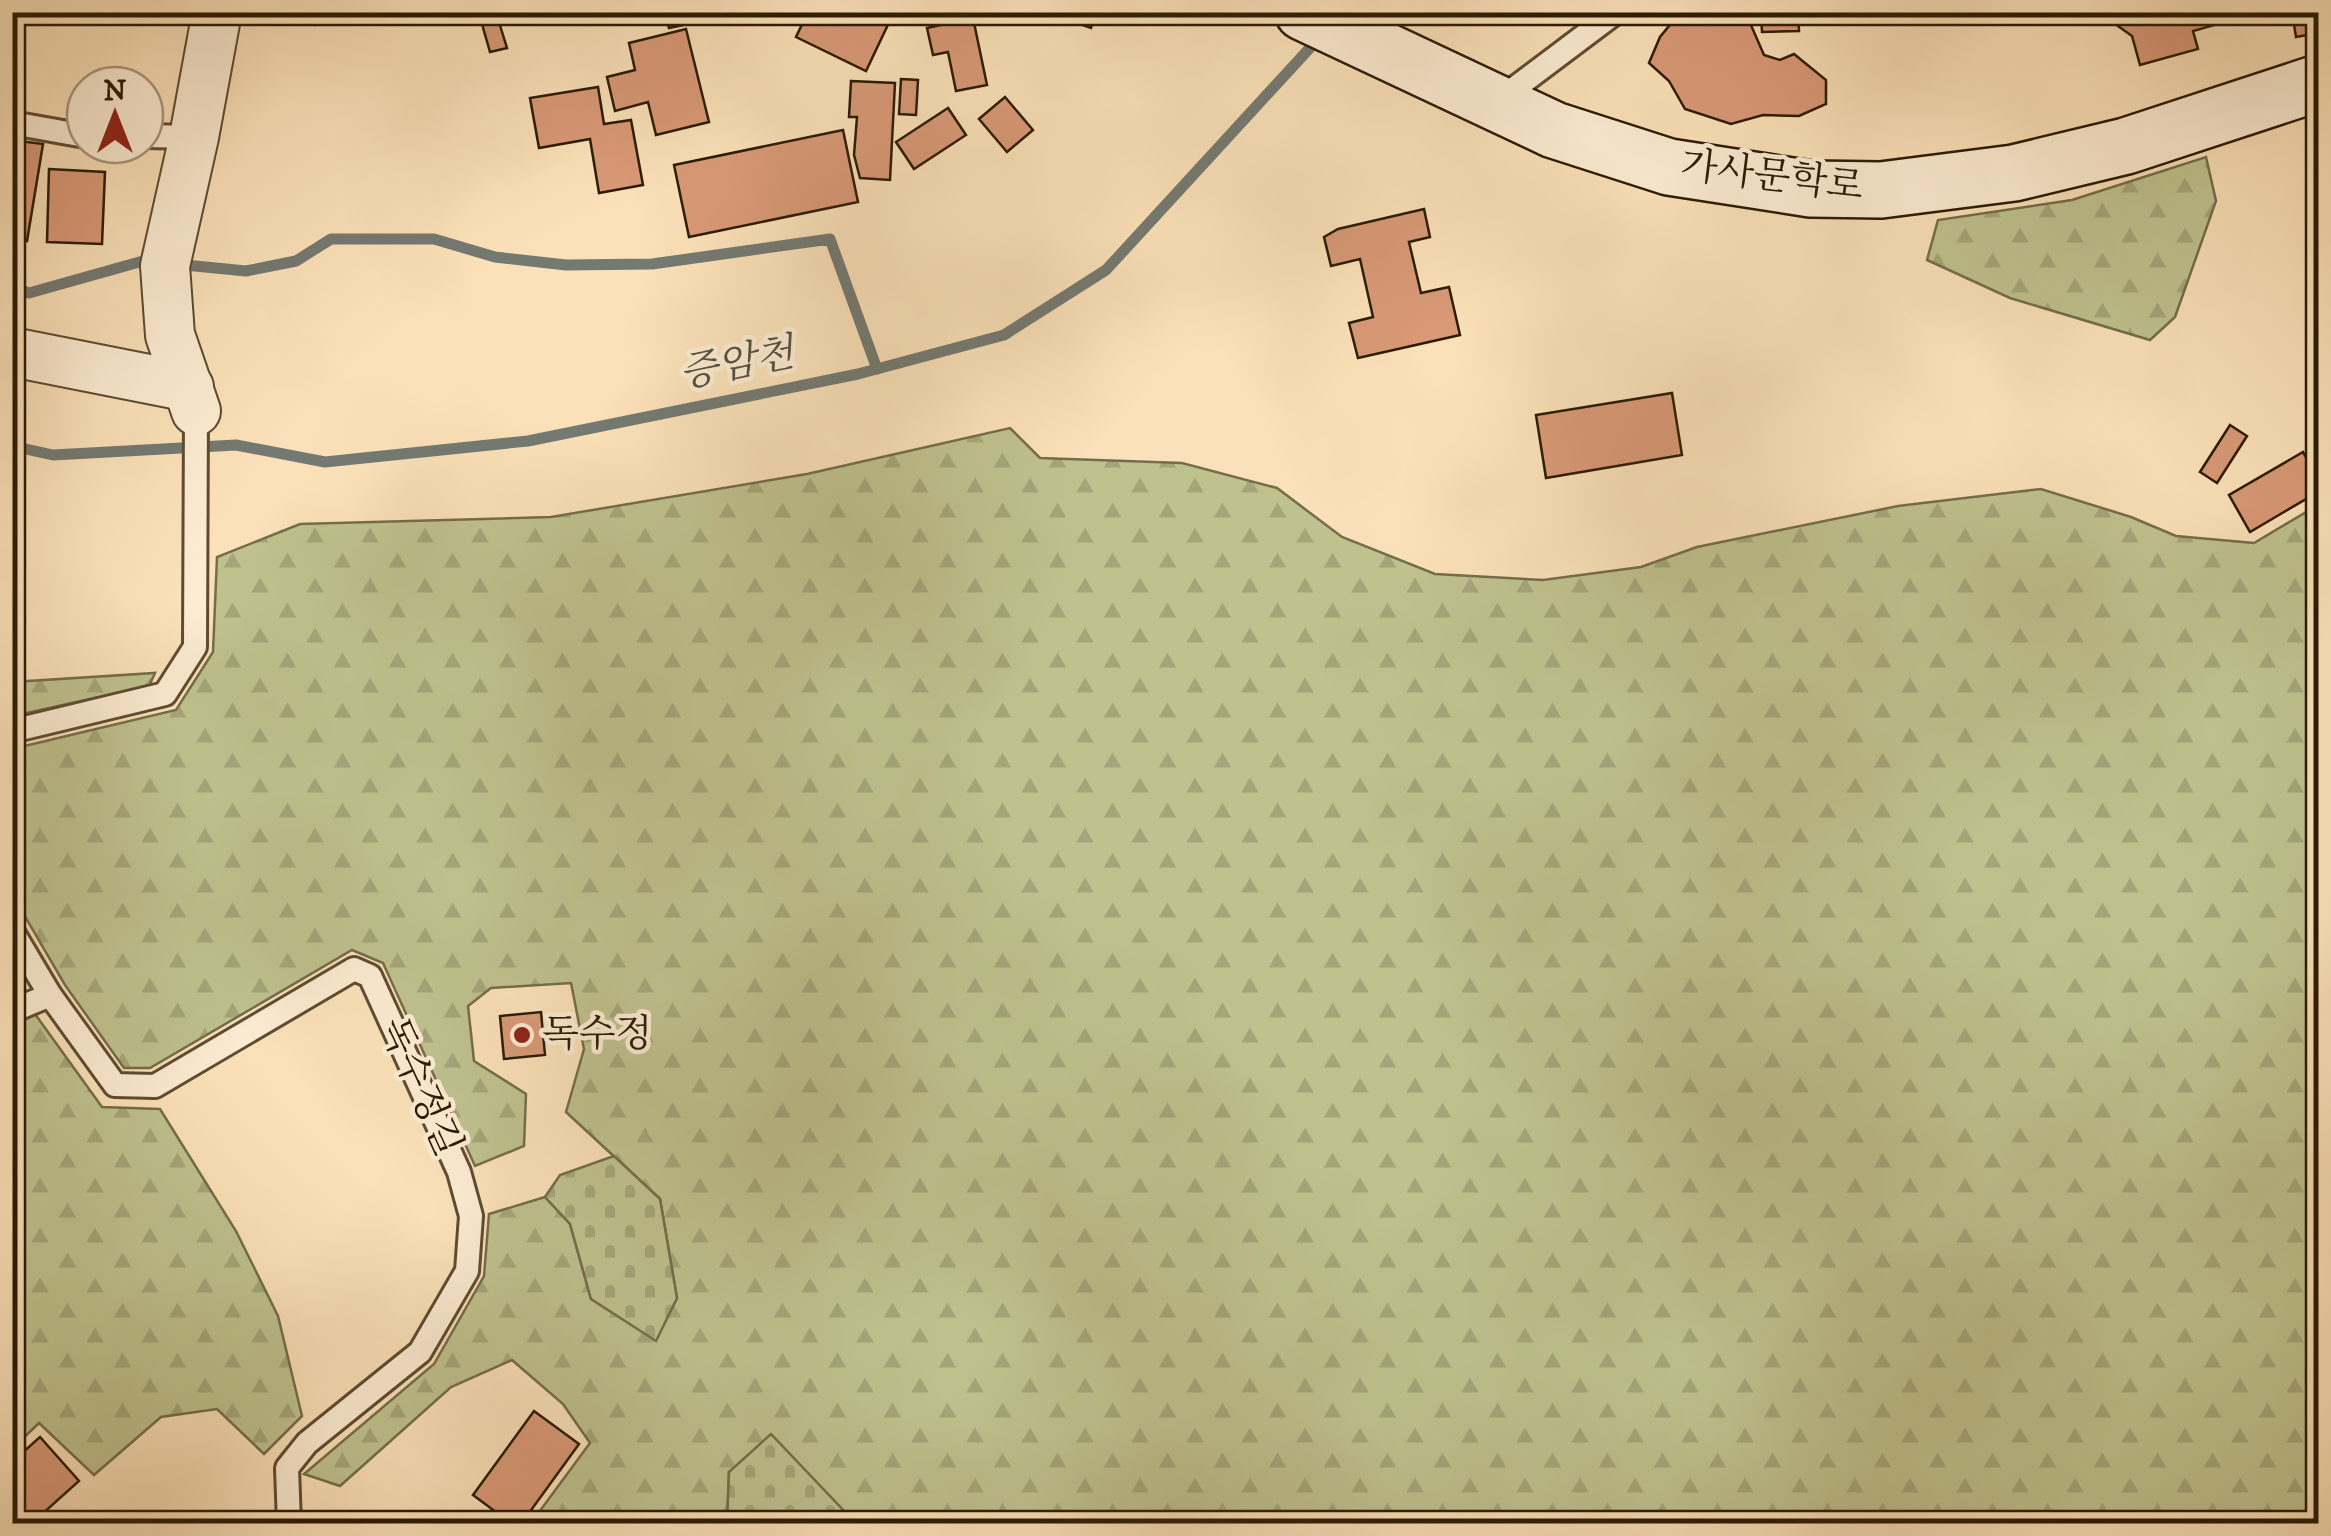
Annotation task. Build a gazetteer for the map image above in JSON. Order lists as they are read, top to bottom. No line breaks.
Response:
{"streets":{"main road":["가사문학로"],"lane":["독수정길"]},"water":["증암천"],"places":["독수정"],"north":"top"}
